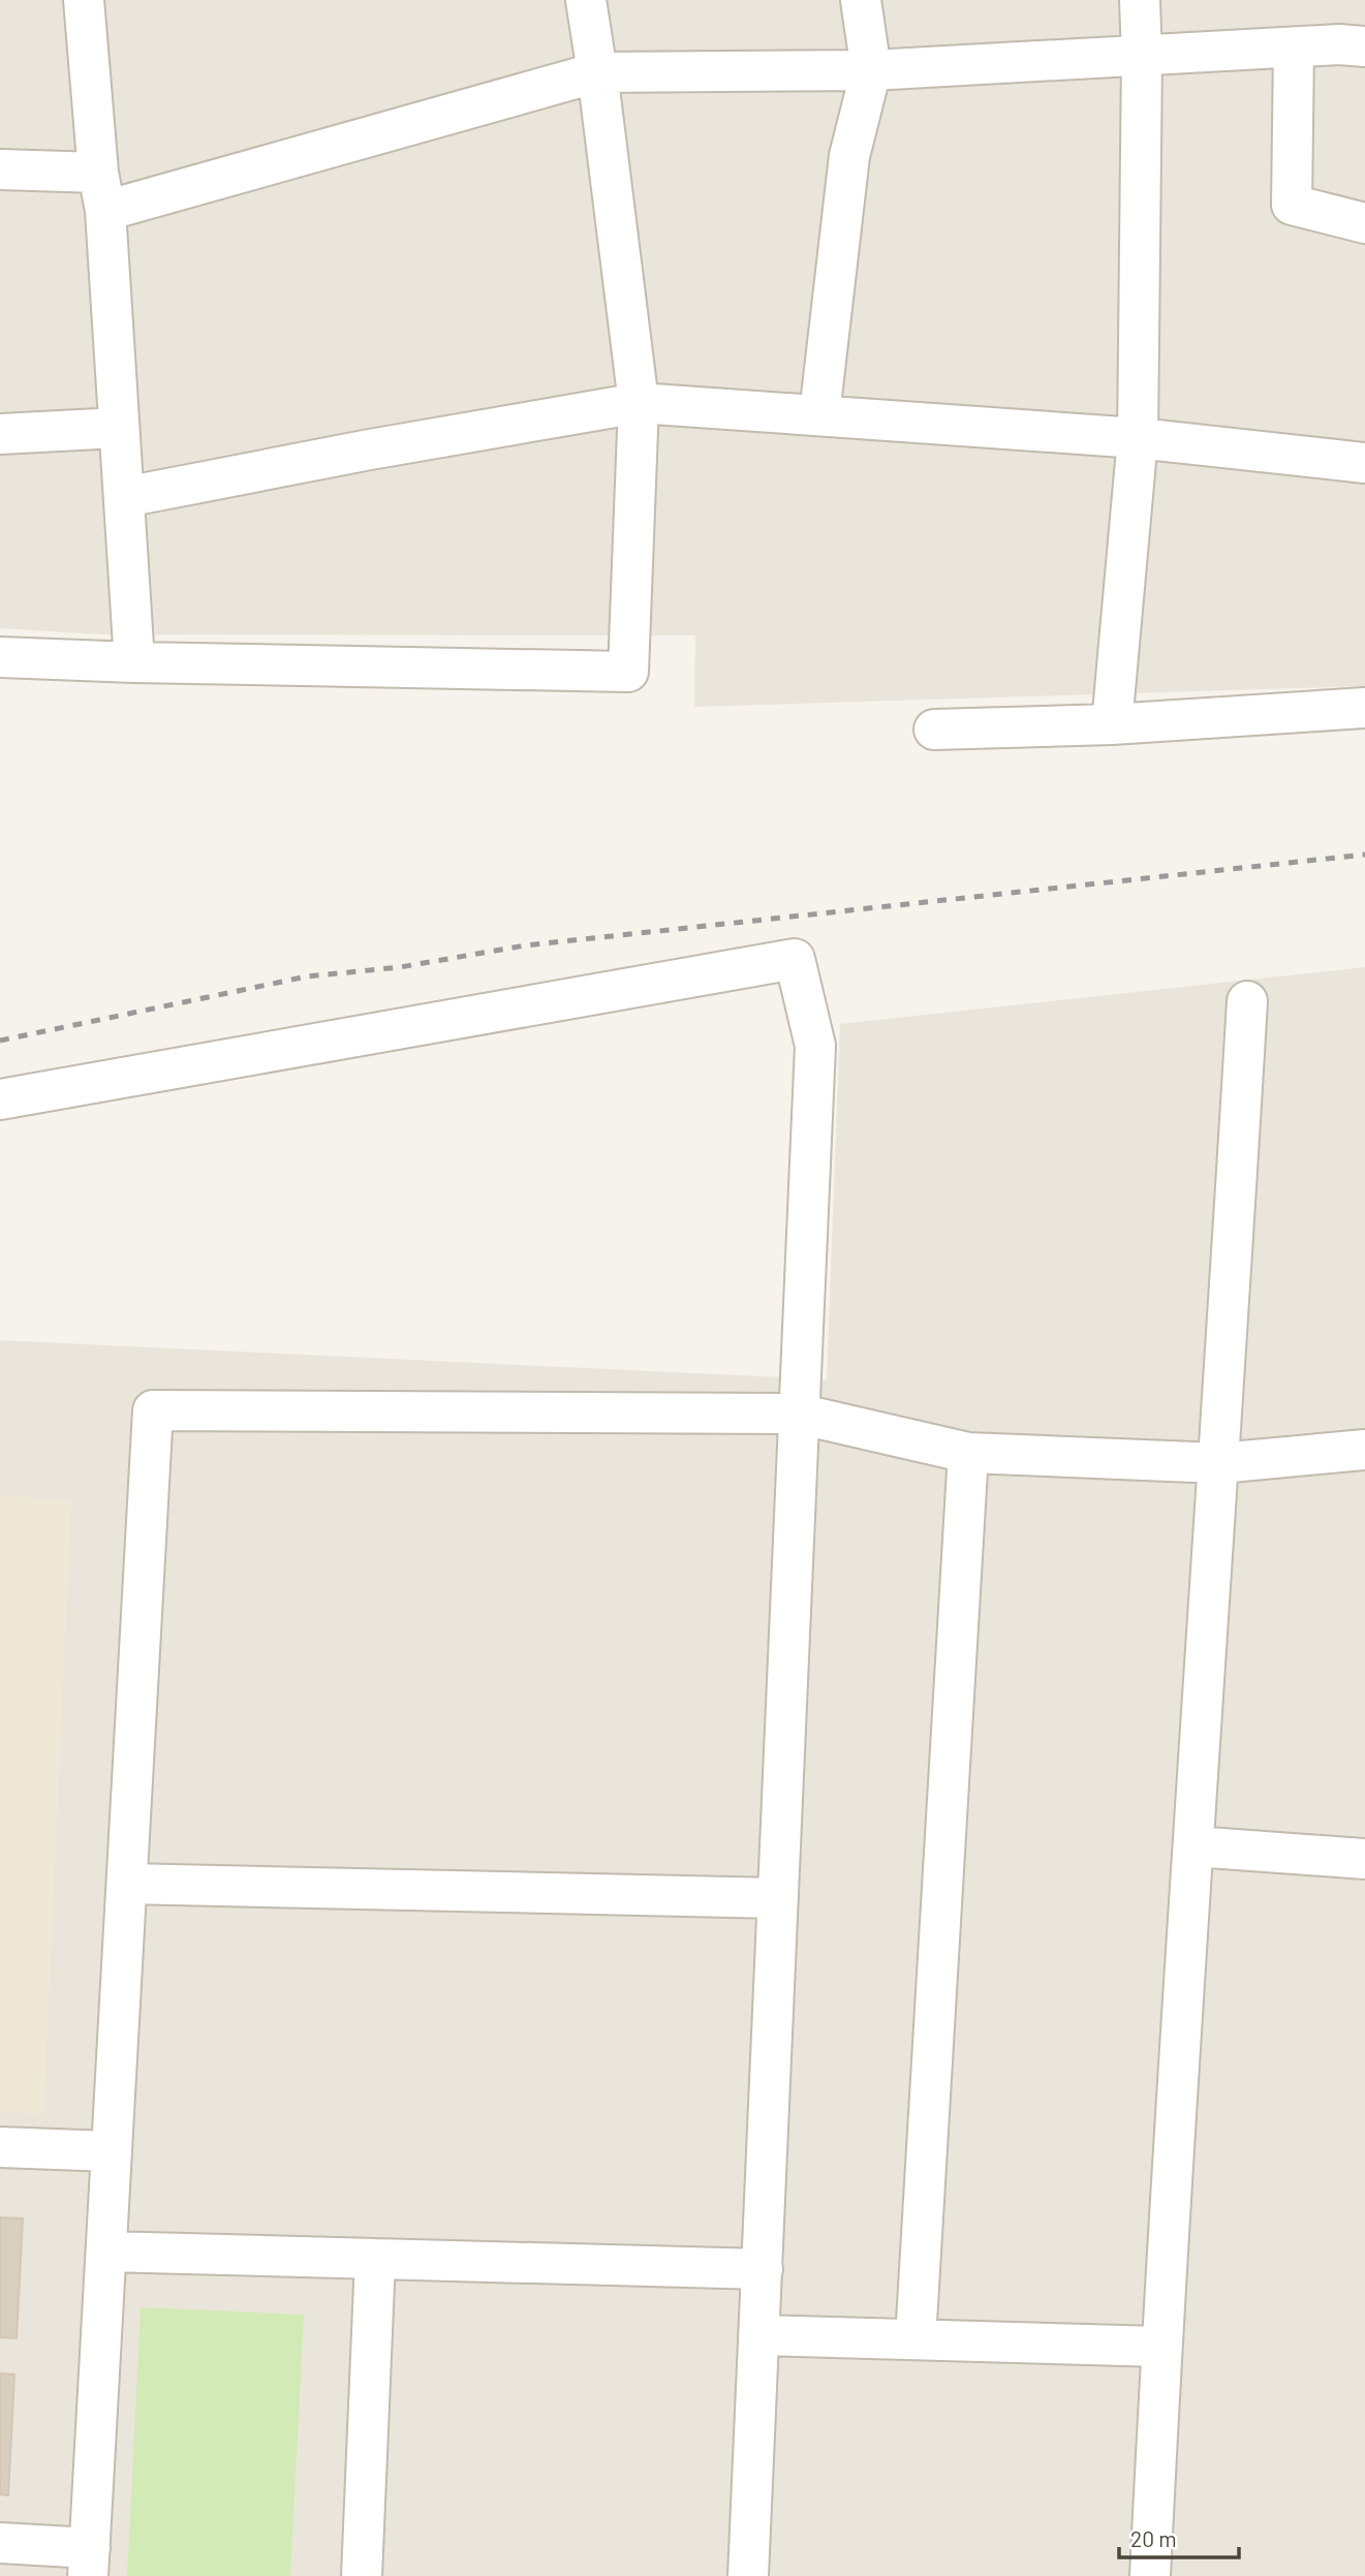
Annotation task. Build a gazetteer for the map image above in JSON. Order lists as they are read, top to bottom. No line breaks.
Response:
{"scale_bar":"20 m"}
